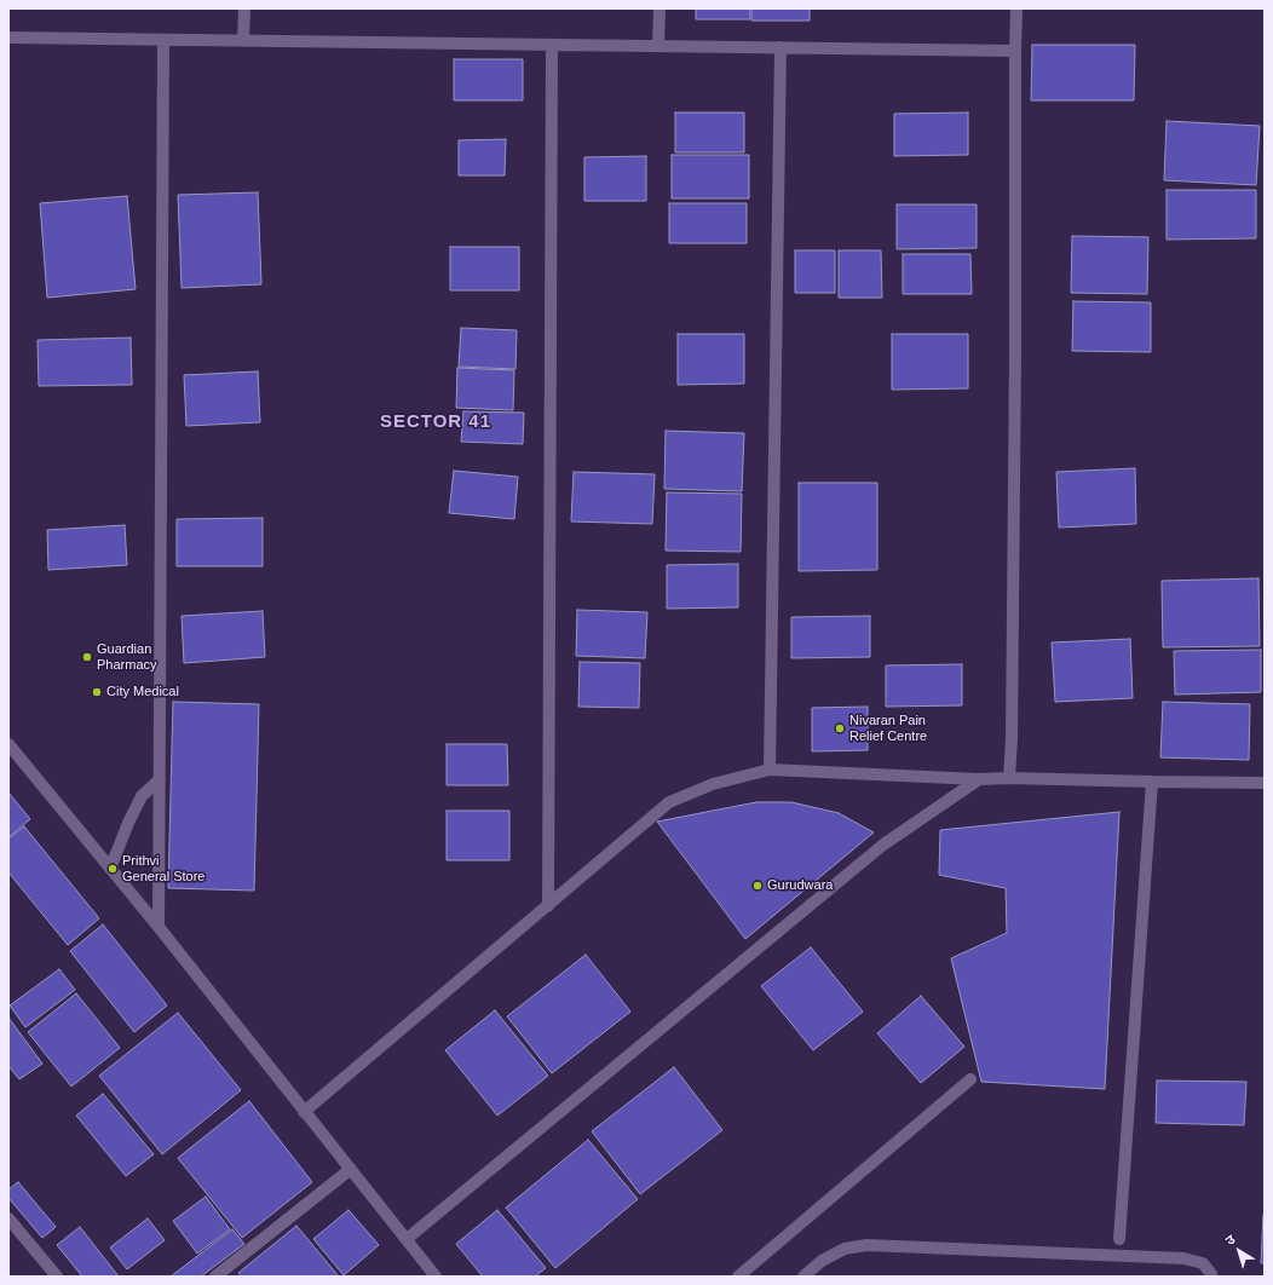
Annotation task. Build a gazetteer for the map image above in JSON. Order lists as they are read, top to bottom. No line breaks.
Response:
{"districts":["SECTOR 41"],"places":["Guardian Pharmacy","City Medical","Nivaran Pain Relief Centre","Prithvi General Store","Gurudwara"],"north":"top left"}
